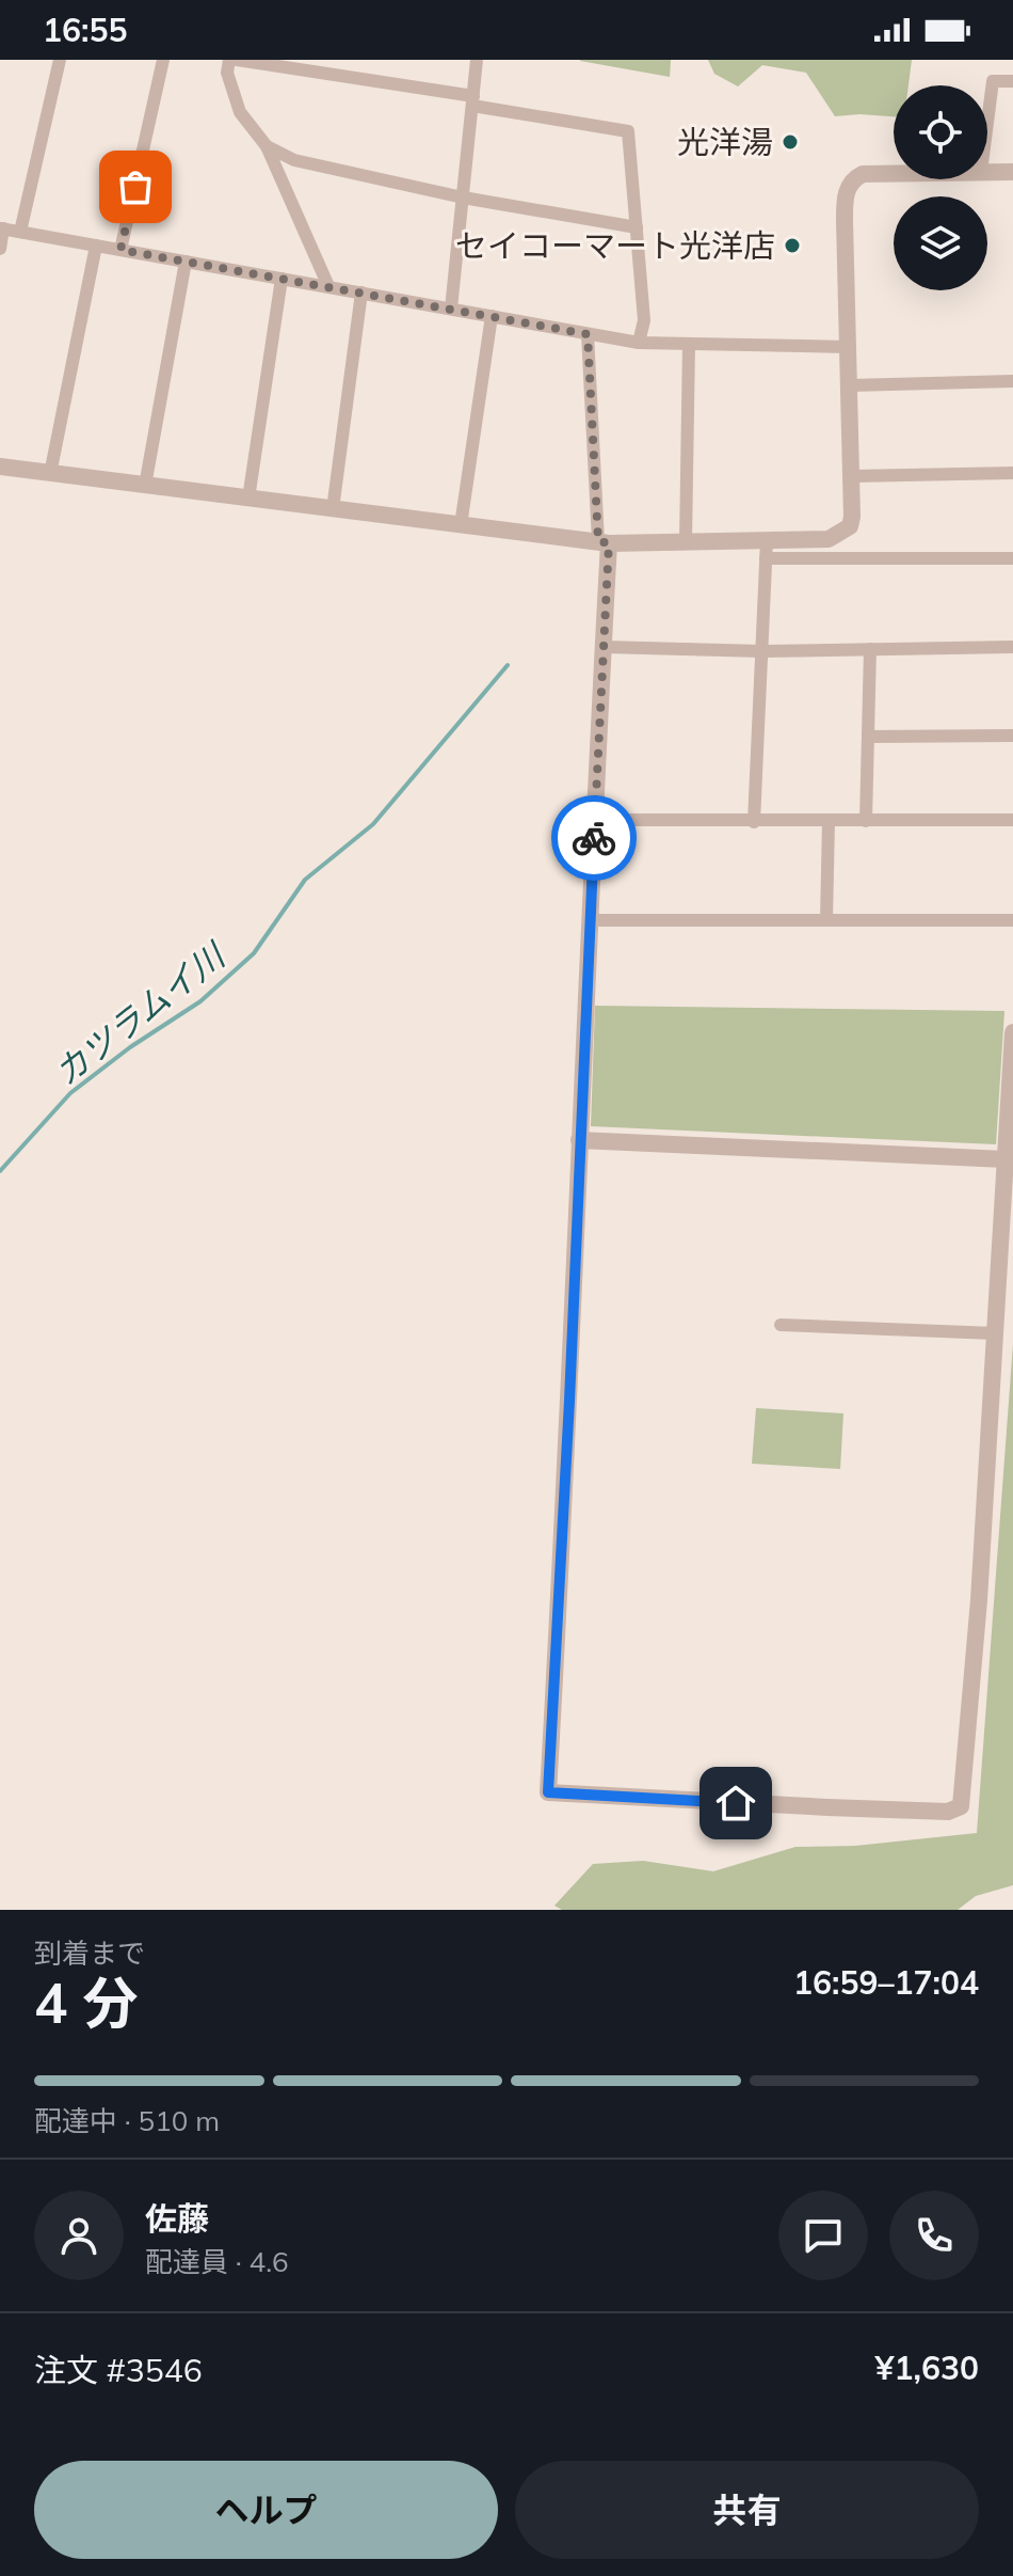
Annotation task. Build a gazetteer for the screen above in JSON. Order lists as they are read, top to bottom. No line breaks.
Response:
{"water":["カツラムイ川"],"places":["光洋湯","セイコーマート光洋店"],"page":{"status":"16:55","heading":["4 分","到着まで","16:59–17:04"],"panel":["佐藤","配達員 · 4.6","注文 #3546","¥1,630"],"bar":"配達中 · 510 m","buttons":["ヘルプ","共有"]}}
